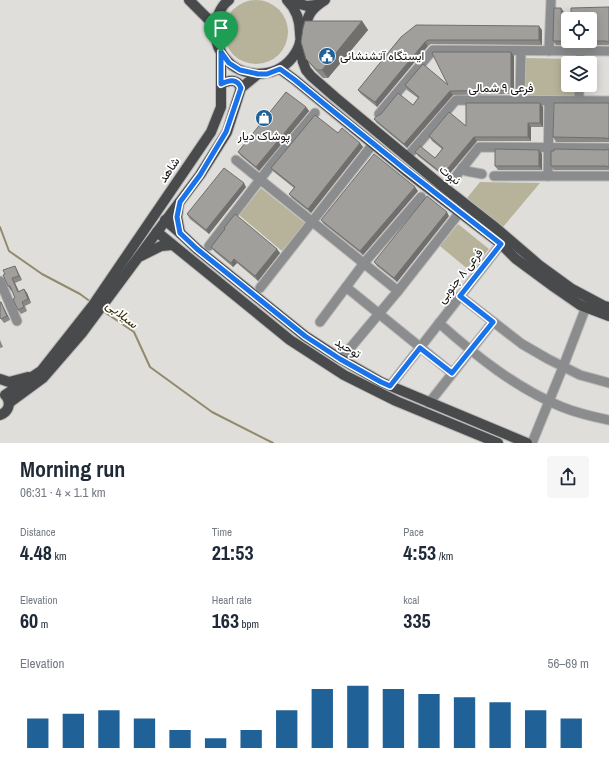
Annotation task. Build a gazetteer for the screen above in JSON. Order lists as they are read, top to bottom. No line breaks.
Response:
{"streets":{"main road":["شاهد","نبوت","توحید"],"street":["فرعی ۹ شمالی","فرعی ۸ جنوبی"]},"crossings":[["فرعی ۹ شمالی","نبوت"],["نبوت","فرعی ۸ جنوبی"],["فرعی ۸ جنوبی","توحید"]],"water":["سیلابی"],"places":{"public building":["ایستگاه آتشنشانی"],"shop":["پوشاک دیار"]},"page":{"heading":["Morning run","06:31 · 4 × 1.1 km"],"stats":[["Distance","4.48 km"],["Time","21:53"],["Pace","4:53 /km"],["Elevation","60 m"],["Heart rate","163 bpm"],["kcal","335"]],"chart":["Elevation","56–69 m"]}}
